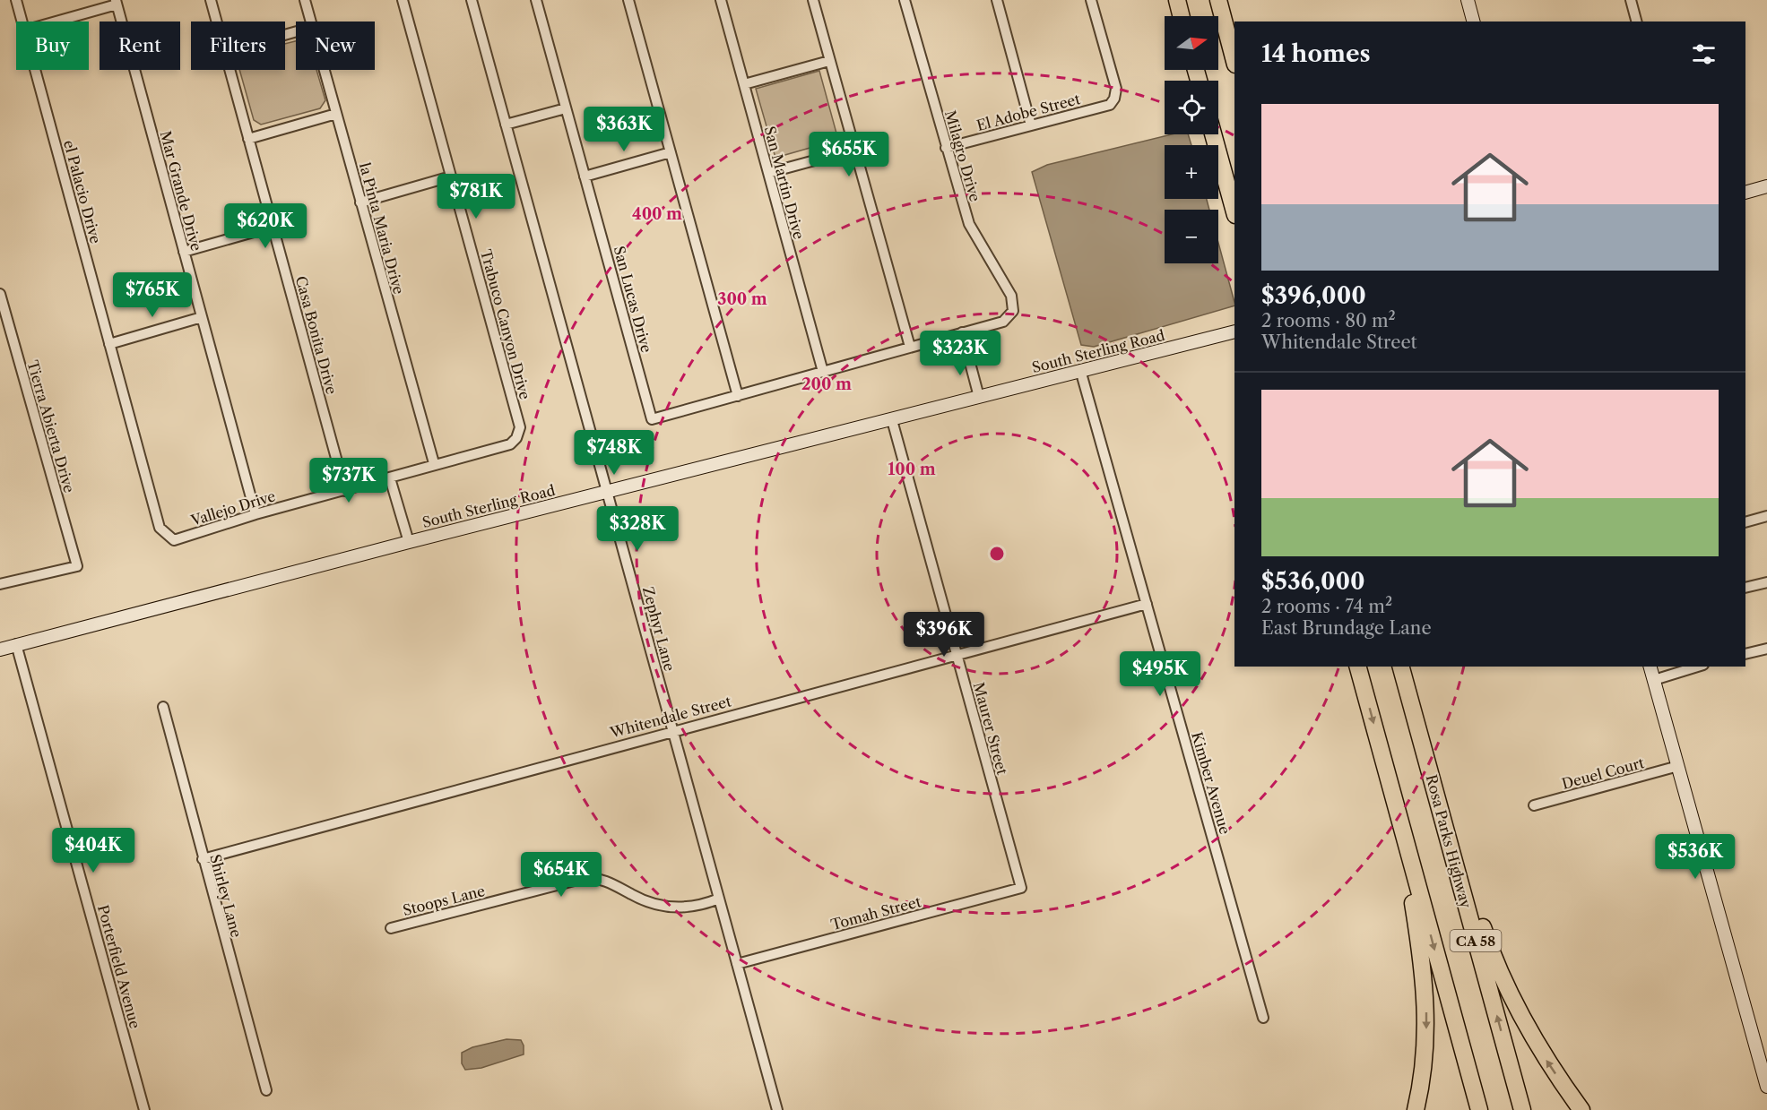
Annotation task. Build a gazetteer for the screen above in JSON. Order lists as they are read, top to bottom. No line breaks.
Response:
{"streets":{"highway":["Rosa Parks Highway","CA 58"],"street":["El Adobe Street","Milagro Drive","San Martin Drive","Mar Grande Drive","el Palacio Drive","la Pinta Maria Drive","San Lucas Drive","Trabuco Canyon Drive","Casa Bonita Drive","South Sterling Road","Tierra Abierta Drive","Vallejo Drive","Zephyr Lane","Whitendale Street","Maurer Street","Deuel Court","Kimber Avenue","Shirley Lane","Stoops Lane","Tomah Street","Porterfield Avenue"]},"crossings":[["El Adobe Street","Milagro Drive"],["Mar Grande Drive","Vallejo Drive"],["el Palacio Drive","Vallejo Drive"],["la Pinta Maria Drive","Vallejo Drive"],["Trabuco Canyon Drive","Vallejo Drive"],["Casa Bonita Drive","Vallejo Drive"],["South Sterling Road","Zephyr Lane"],["South Sterling Road","Maurer Street"],["South Sterling Road","Kimber Avenue"],["South Sterling Road","Porterfield Avenue"],["Zephyr Lane","Whitendale Street"],["Zephyr Lane","Stoops Lane"],["Zephyr Lane","Tomah Street"],["Whitendale Street","Maurer Street"],["Whitendale Street","Kimber Avenue"],["Whitendale Street","Shirley Lane"],["Maurer Street","Tomah Street"]],"north":"right","page":{"map_buttons":["+","−"],"chip":["Buy","Rent","Filters","New"],"heading":"14 homes","list":[{"name":"$396,000","note":"2 rooms · 80 m² · Whitendale Street"},{"name":"$536,000","note":"2 rooms · 74 m² · East Brundage Lane"}],"price":["$363K","$655K","$781K","$620K","$765K","$323K","$748K","$737K","$328K","$396K","$495K","$404K","$536K","$654K"]},"rings":["400 m","300 m","200 m","100 m"]}
